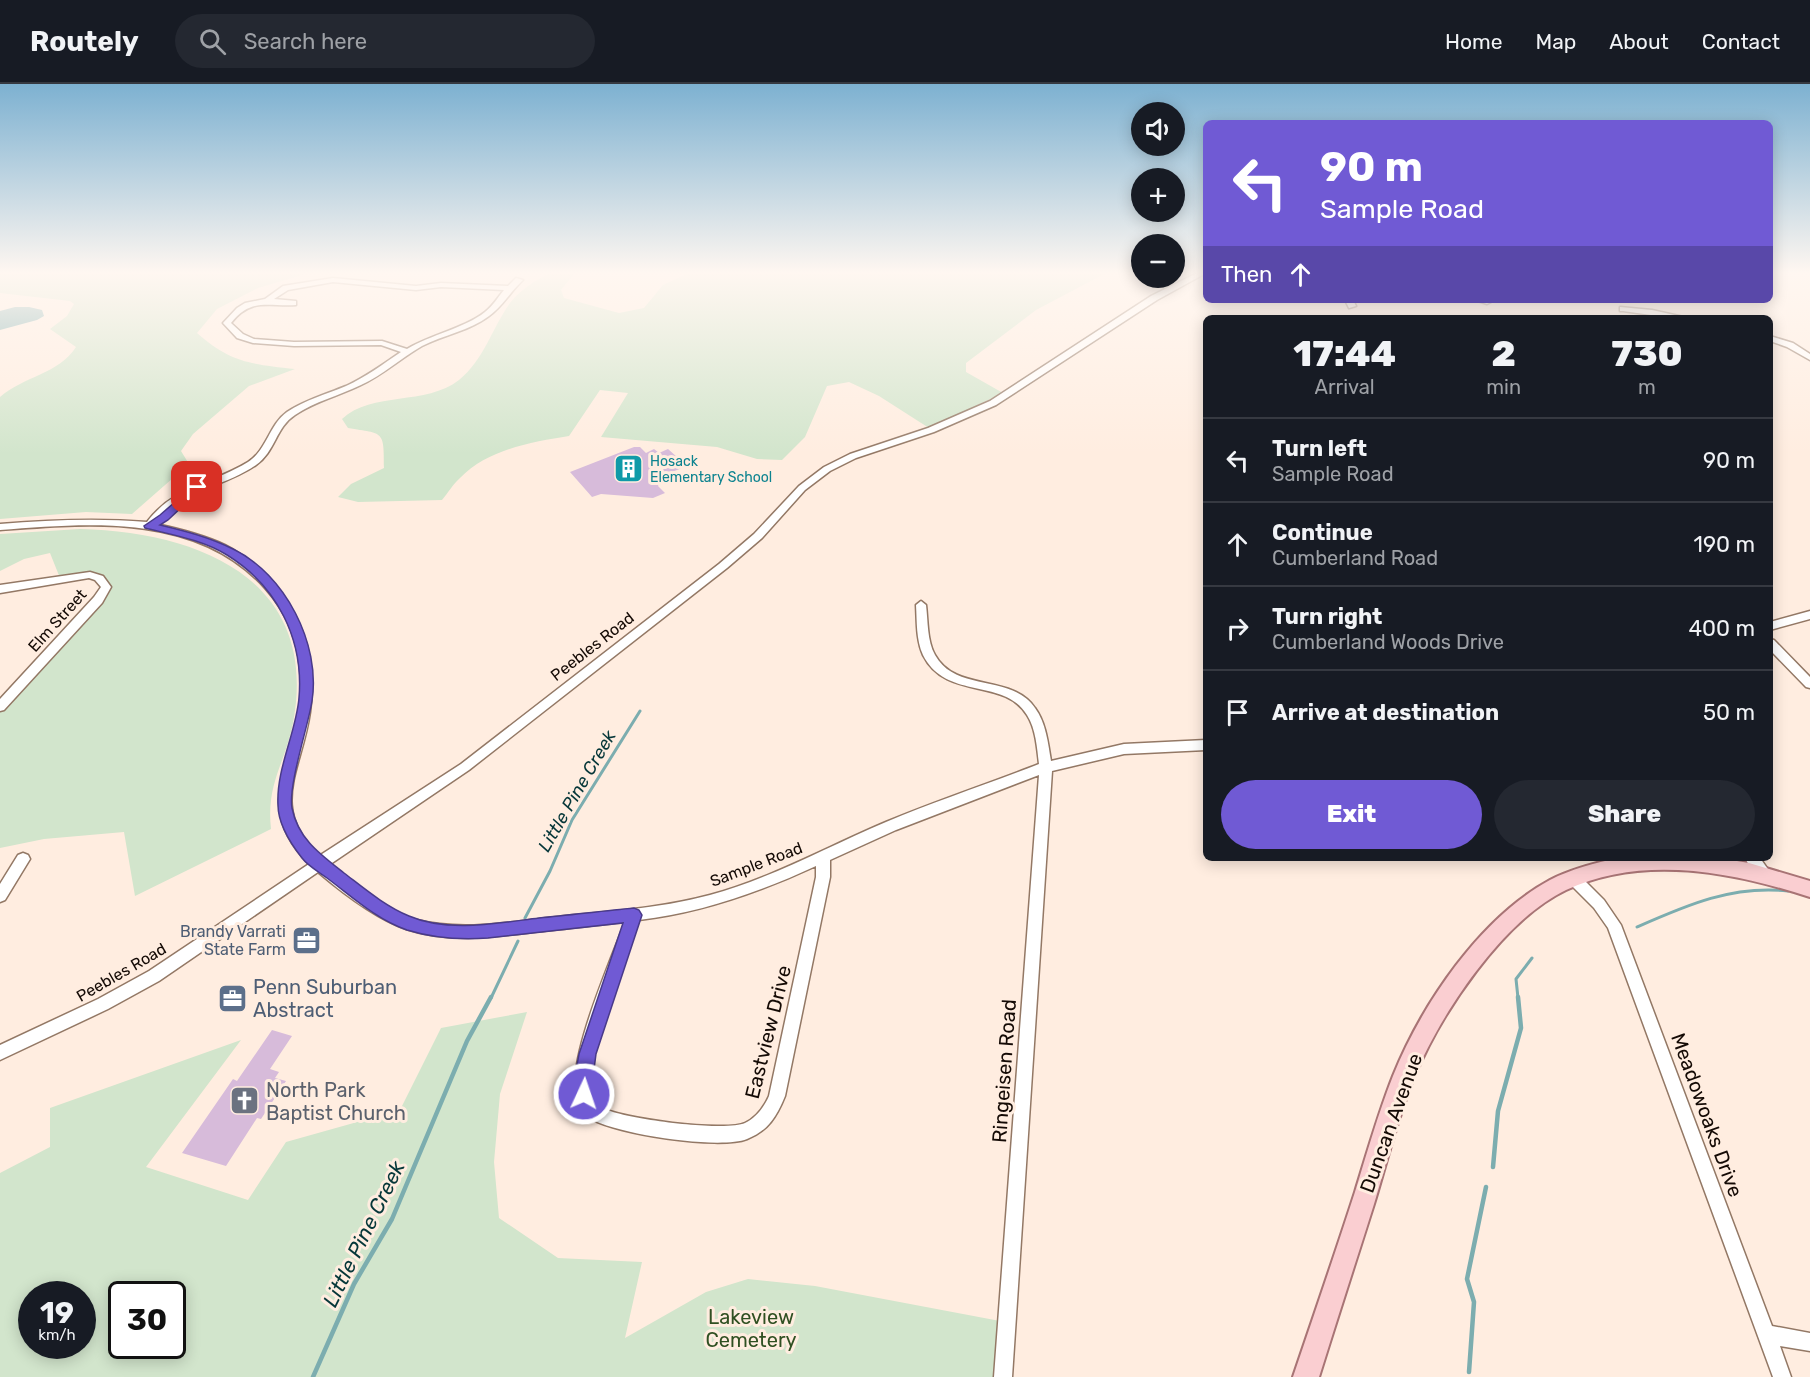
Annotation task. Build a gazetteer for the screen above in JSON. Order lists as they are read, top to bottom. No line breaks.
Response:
{"streets":{"main road":["Duncan Avenue"],"street":["Elm Street","Peebles Road","Sample Road","Eastview Drive","Ringeisen Road","Meadowoaks Drive"]},"crossings":[["Peebles Road","Sample Road"],["Sample Road","Eastview Drive"],["Sample Road","Ringeisen Road"],["Meadowoaks Drive","Duncan Avenue"]],"water":["Little Pine Creek"],"parks":["Lakeview Cemetery"],"places":{"building":["Hosack Elementary School"],"office":["Brandy Varrati State Farm","Penn Suburban Abstract"],"church":["North Park Baptist Church"]},"page":{"header":"Routely","search":"Search here","nav":["Home","Map","About","Contact"],"map_buttons":["+","−"],"turn":["90 m","Sample Road"],"then":"Then","eta":["17:44","Arrival","2","min","730","m"],"list":[{"name":"Turn left","note":"Sample Road","value":"90 m"},{"name":"Continue","note":"Cumberland Road","value":"190 m"},{"name":"Turn right","note":"Cumberland Woods Drive","value":"400 m"},{"name":"Arrive at destination","value":"50 m"}],"buttons":["Exit","Share"],"speed":"19 km/h","limit":"30"}}
